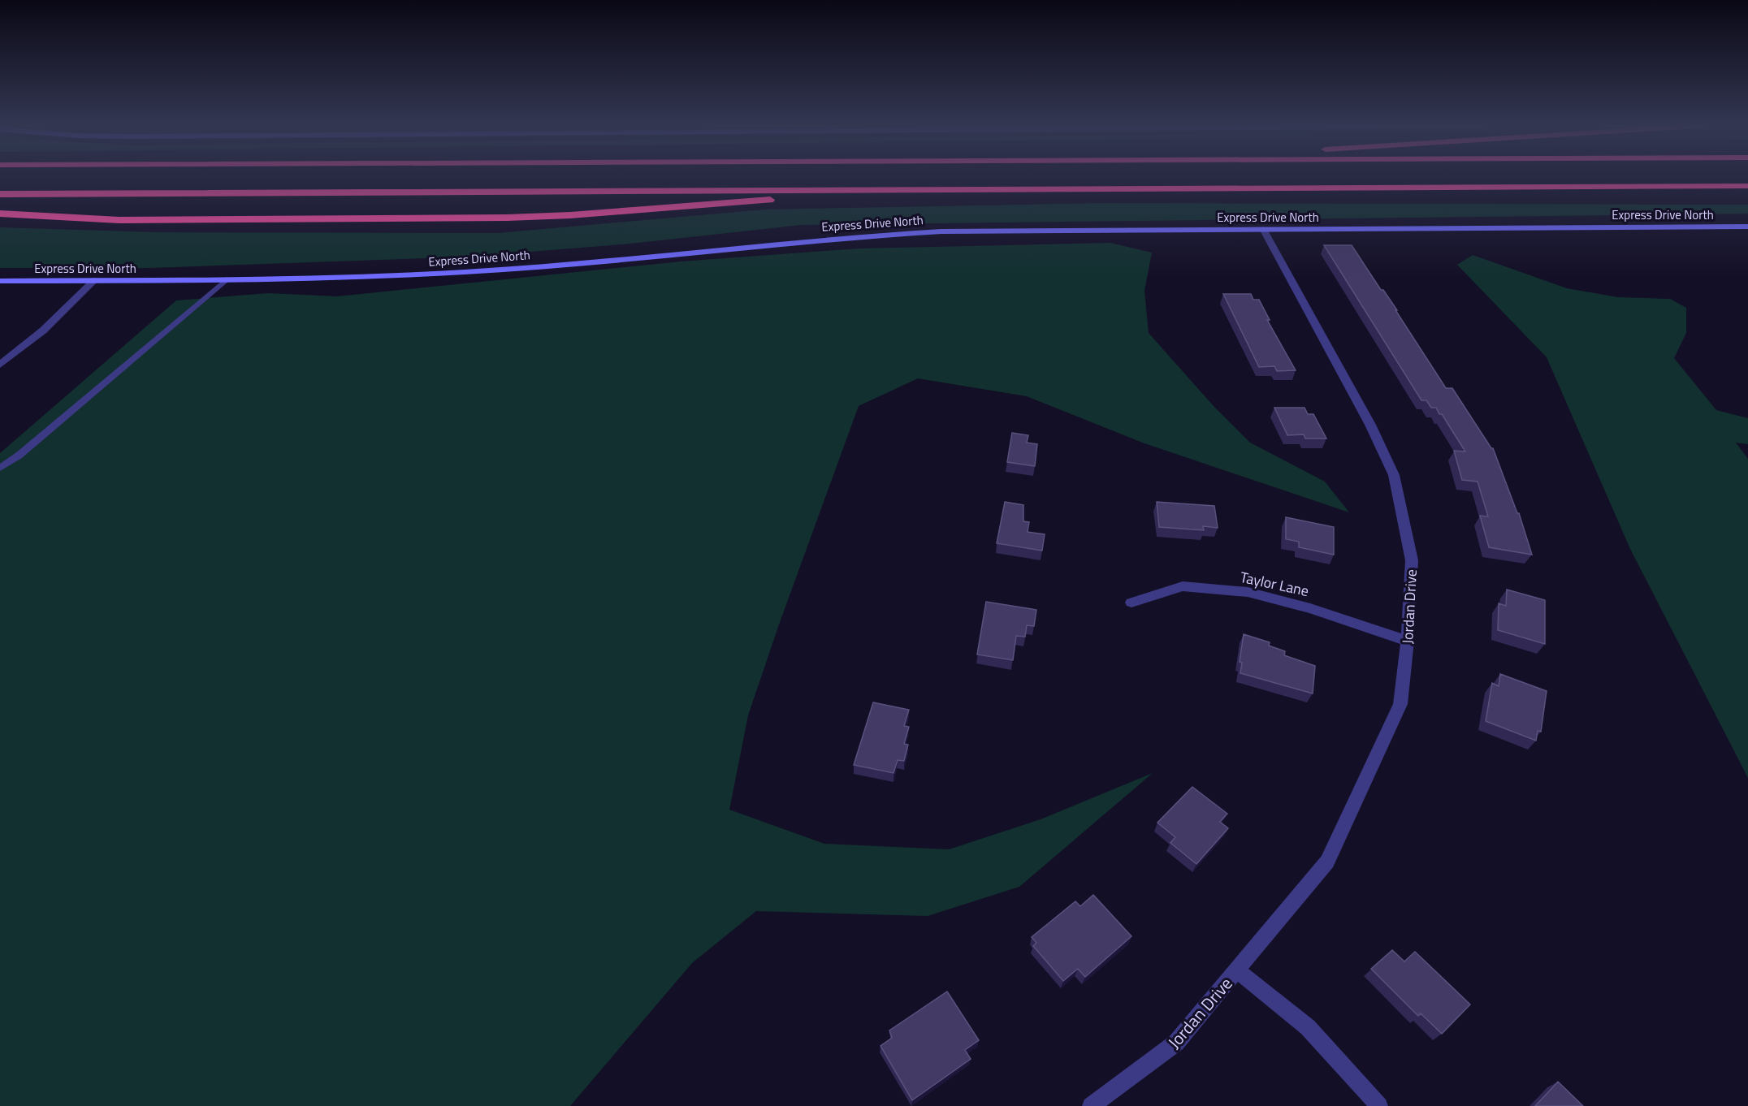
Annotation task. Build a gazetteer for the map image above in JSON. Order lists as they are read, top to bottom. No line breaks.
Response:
{"streets":{"main road":["Express Drive North"],"street":["Taylor Lane","Jordan Drive"]},"crossings":[["Express Drive North","Jordan Drive"],["Taylor Lane","Jordan Drive"]]}
